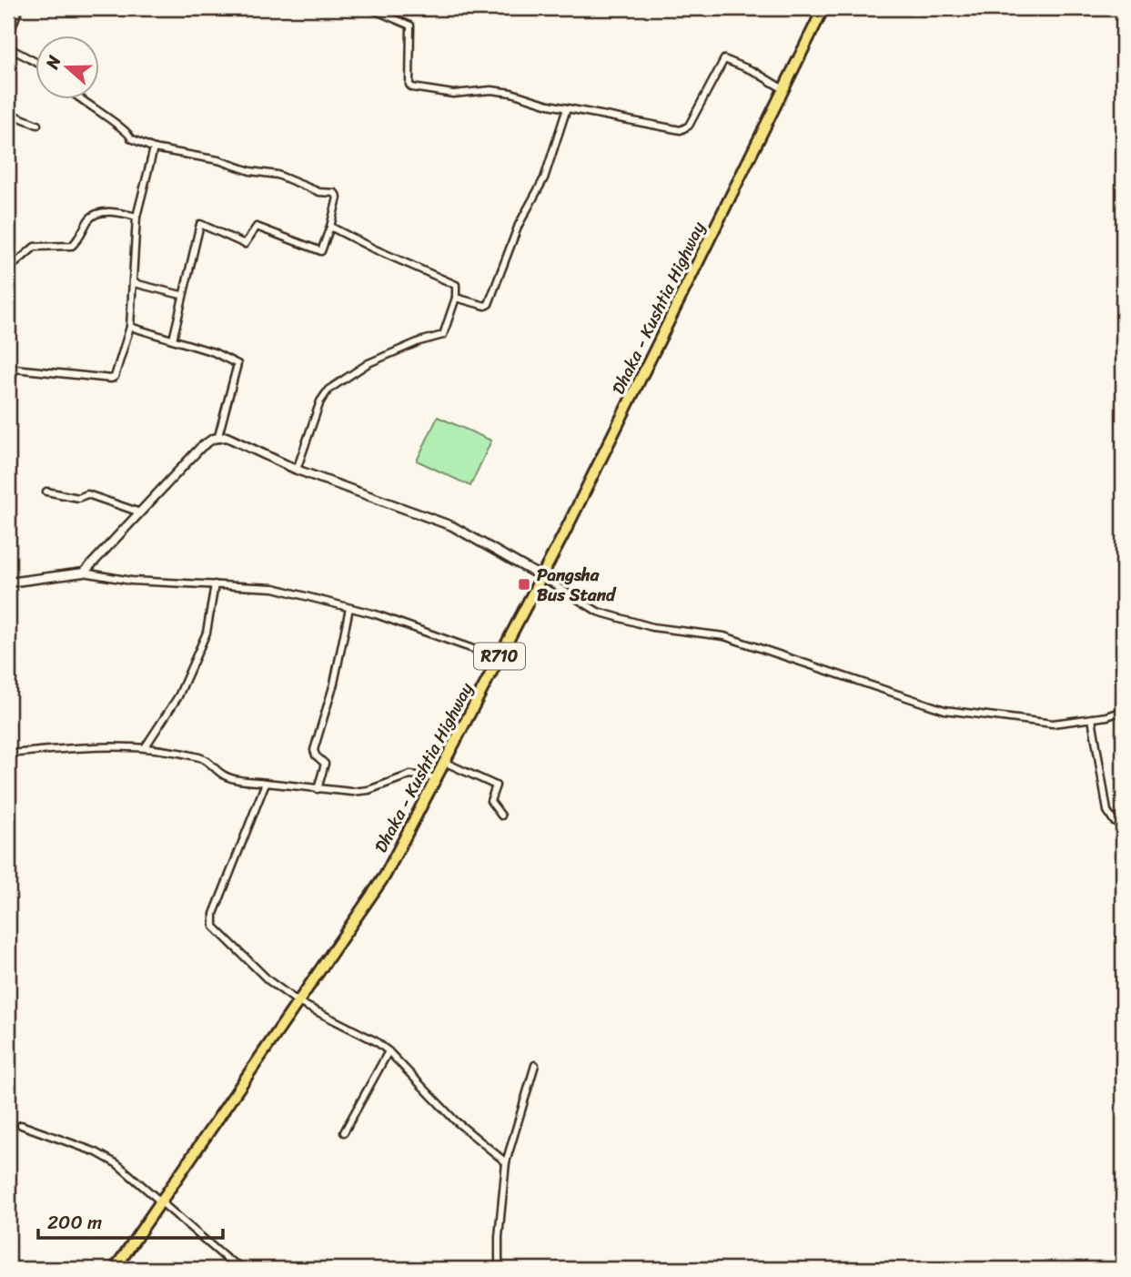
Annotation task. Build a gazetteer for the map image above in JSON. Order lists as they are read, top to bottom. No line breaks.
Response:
{"streets":{"main road":["Dhaka - Kushtia Highway","R710"]},"places":{"transit":["Pangsha Bus Stand"]},"scale_bar":"200 m","north":"left"}
